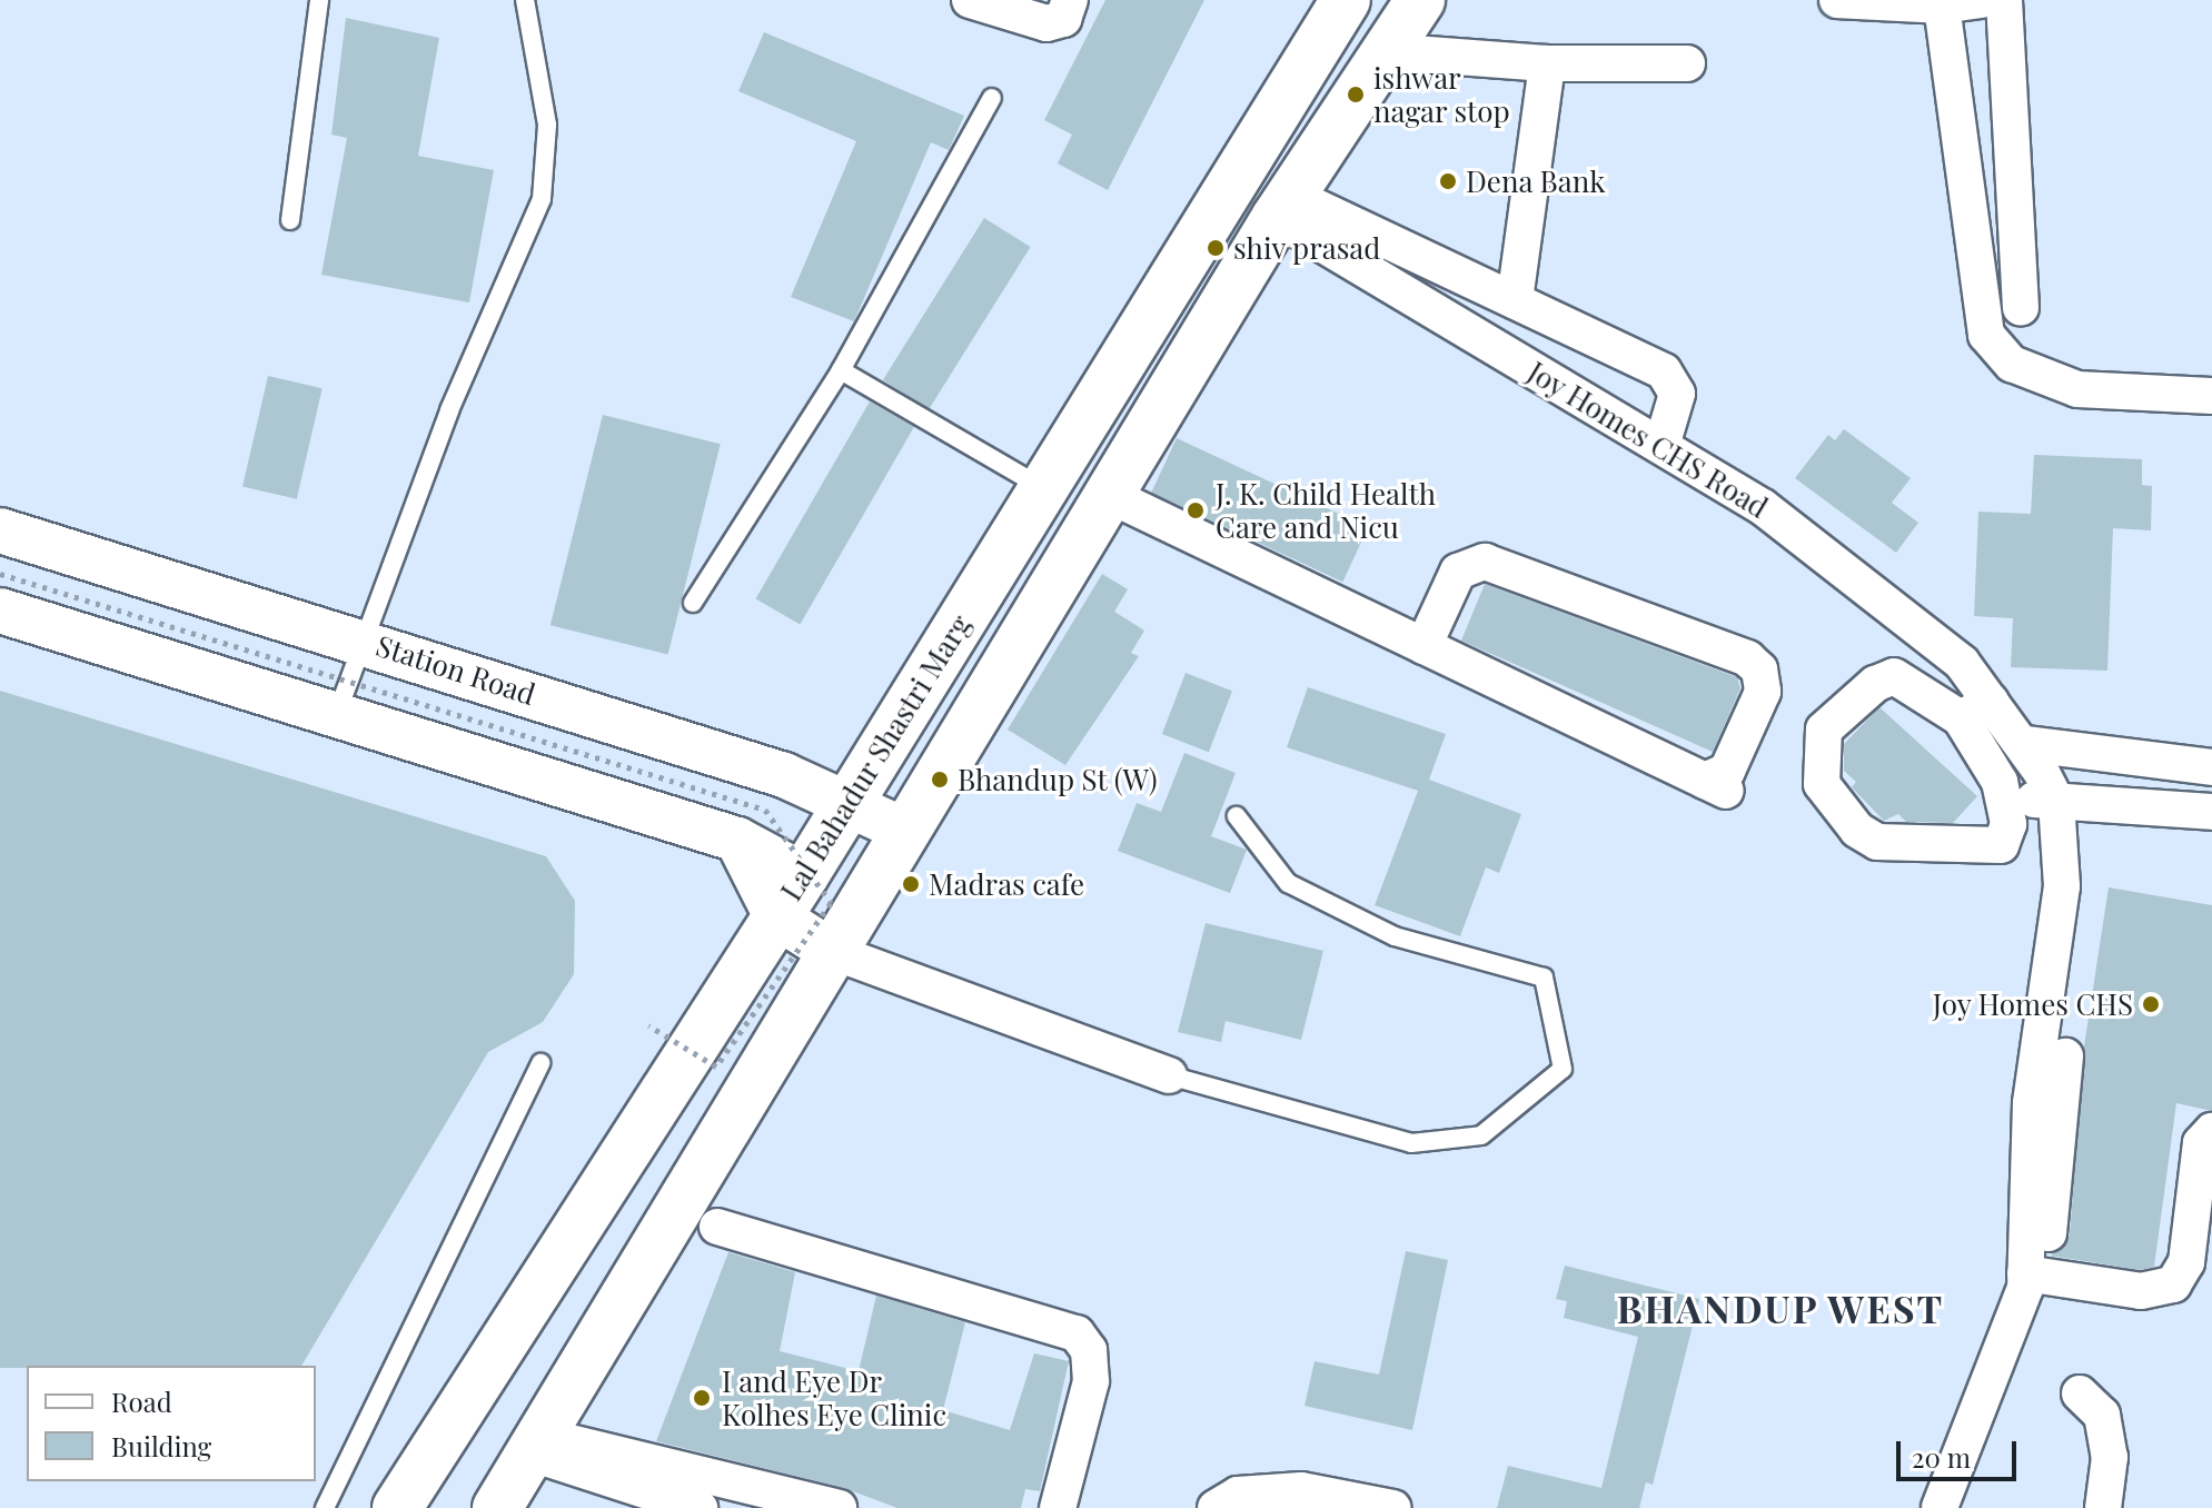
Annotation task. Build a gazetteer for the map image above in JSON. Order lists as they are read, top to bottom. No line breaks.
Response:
{"streets":{"main road":["Lal Bahadur Shastri Marg"],"street":["Joy Homes CHS Road","Station Road"]},"crossings":[["Joy Homes CHS Road","Lal Bahadur Shastri Marg"],["Station Road","Lal Bahadur Shastri Marg"]],"districts":["BHANDUP WEST"],"places":["ishwar nagar stop","Dena Bank","shiv prasad","J. K. Child Health Care and Nicu","Bhandup St (W)","Madras cafe","Joy Homes CHS","I and Eye Dr Kolhes Eye Clinic"],"legend":["Road","Building"],"scale_bar":"20 m"}
